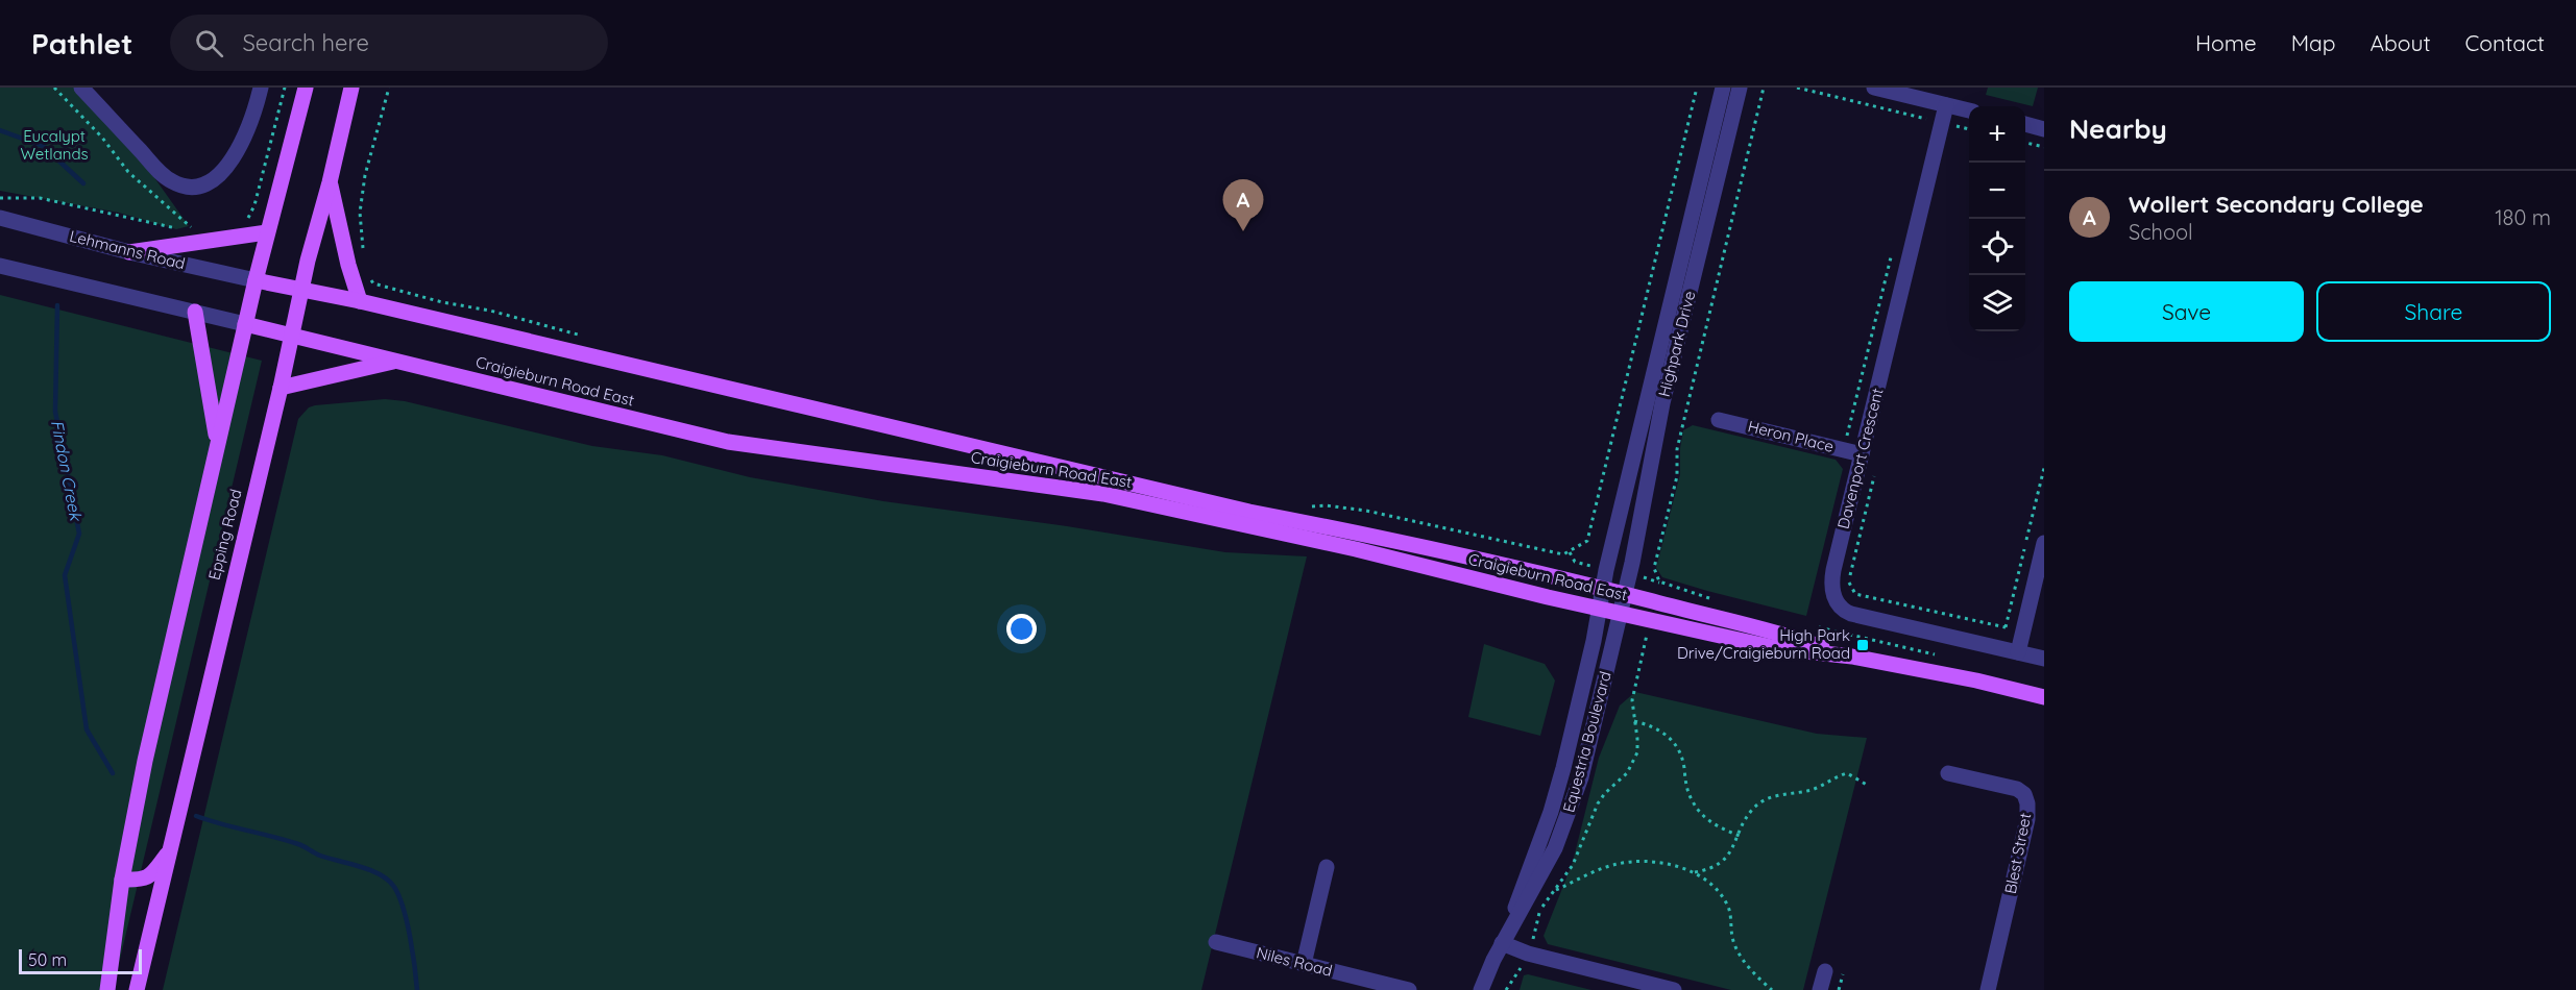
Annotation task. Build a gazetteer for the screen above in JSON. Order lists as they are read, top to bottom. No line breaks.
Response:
{"streets":{"main road":["Craigieburn Road East","Epping Road"],"street":["Lehmanns Road","Highpark Drive","Heron Place","Davenport Crescent","Equestria Boulevard","Blest Street","Niles Road"]},"crossings":[["Lehmanns Road","Craigieburn Road East"],["Lehmanns Road","Epping Road"],["Highpark Drive","Craigieburn Road East"],["Highpark Drive","Equestria Boulevard"],["Craigieburn Road East","Epping Road"],["Craigieburn Road East","Equestria Boulevard"],["Heron Place","Davenport Crescent"]],"water":["Findon Creek"],"parks":["Eucalypt Wetlands"],"places":{"transit":["High Park Drive/Craigieburn Road"]},"scale_bar":"50 m","page":{"header":"Pathlet","search":"Search here","nav":["Home","Map","About","Contact"],"heading":"Nearby","map_buttons":["+","−"],"list":[{"mark":"A","name":"Wollert Secondary College","note":"School","value":"180 m"}],"pins":"A","buttons":["Save","Share"],"scale":"50 m"}}
